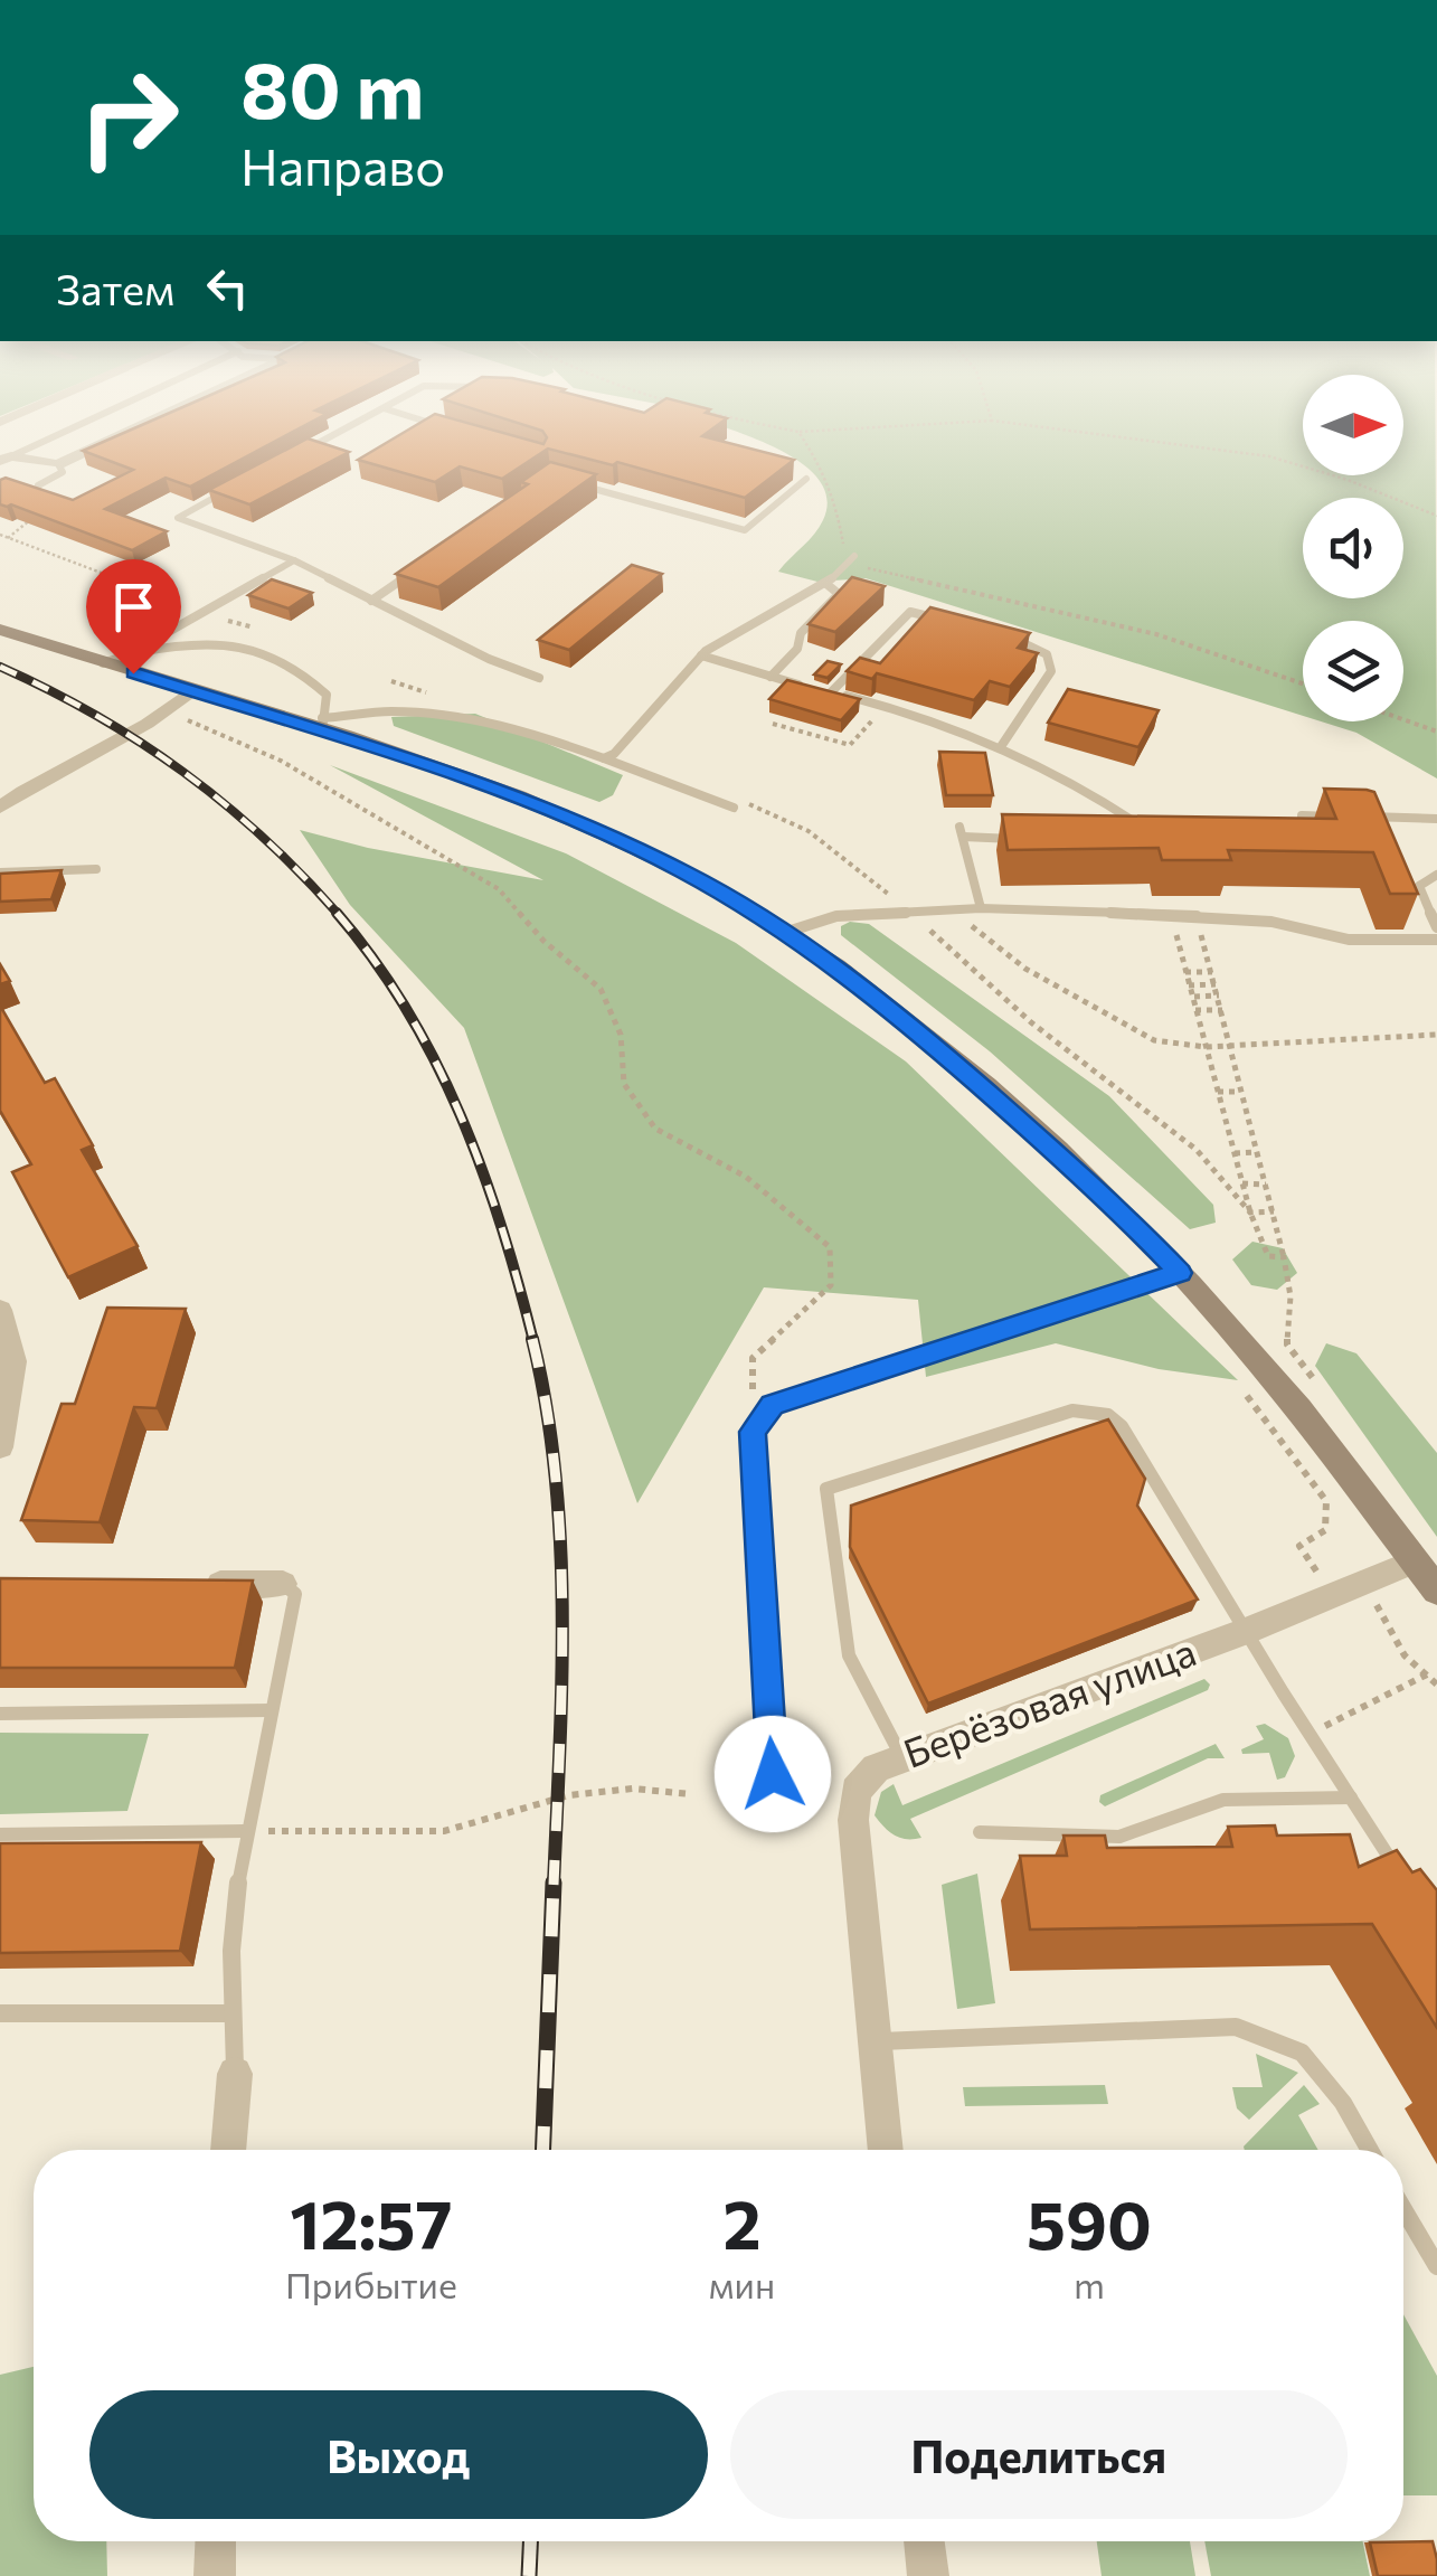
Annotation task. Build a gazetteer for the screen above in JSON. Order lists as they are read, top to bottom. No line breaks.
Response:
{"streets":{"street":["Берёзовая улица"]},"north":"right","page":{"turn":["80 m","Направо"],"then":"Затем","eta":["12:57","Прибытие","2","мин","590","m"],"buttons":["Выход","Поделиться"]}}
